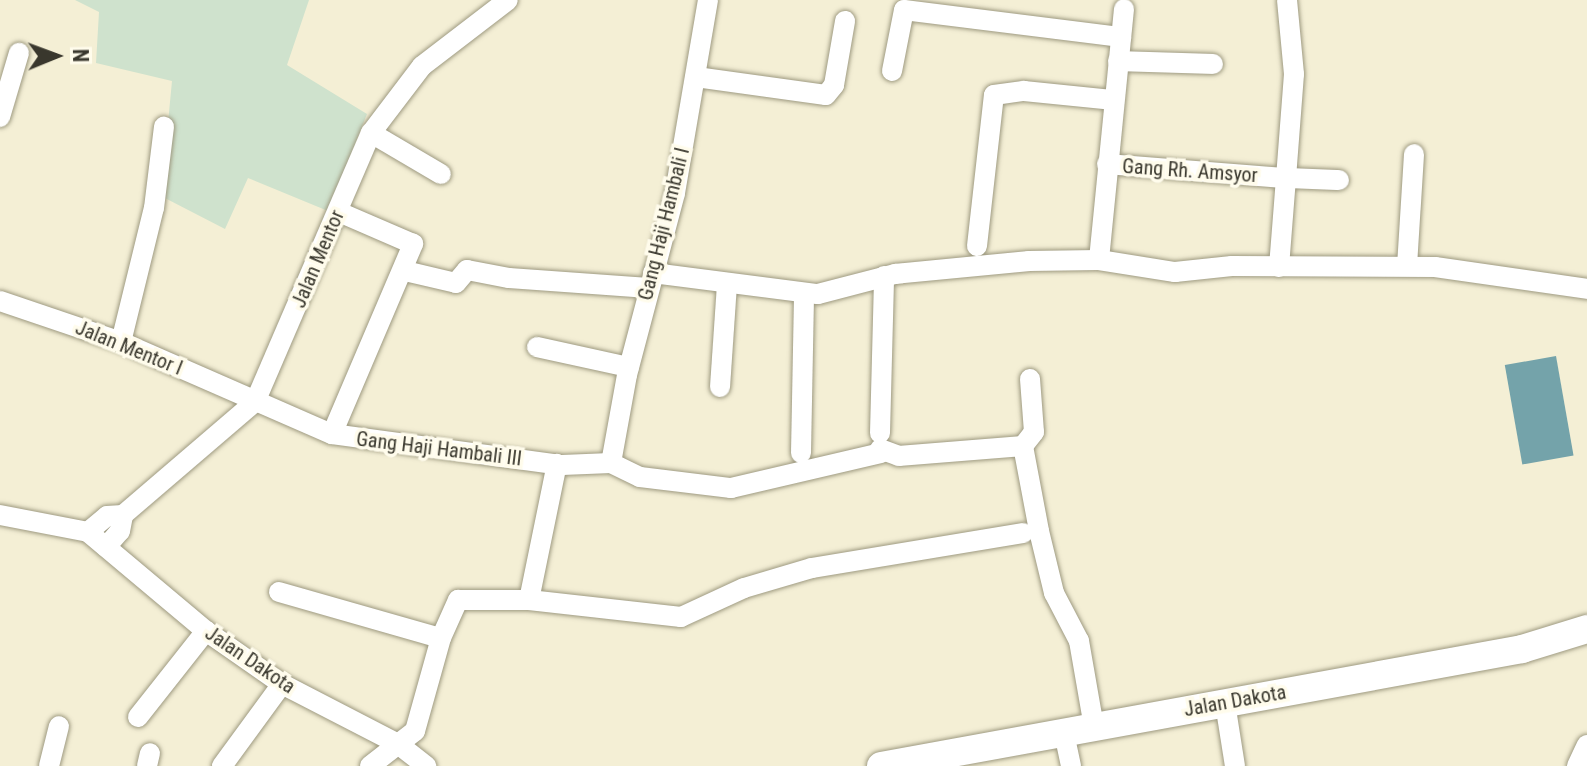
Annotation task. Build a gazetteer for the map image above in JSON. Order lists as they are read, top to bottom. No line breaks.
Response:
{"streets":{"main road":["Jalan Dakota"],"street":["Gang Rh. Amsyor","Gang Haji Hambali I","Jalan Mentor","Jalan Mentor I","Gang Haji Hambali III"]},"crossings":[["Gang Haji Hambali I","Gang Haji Hambali III"],["Jalan Mentor","Jalan Mentor I"],["Jalan Mentor","Gang Haji Hambali III"],["Jalan Mentor","Jalan Dakota"],["Jalan Mentor I","Gang Haji Hambali III"]],"north":"right"}
